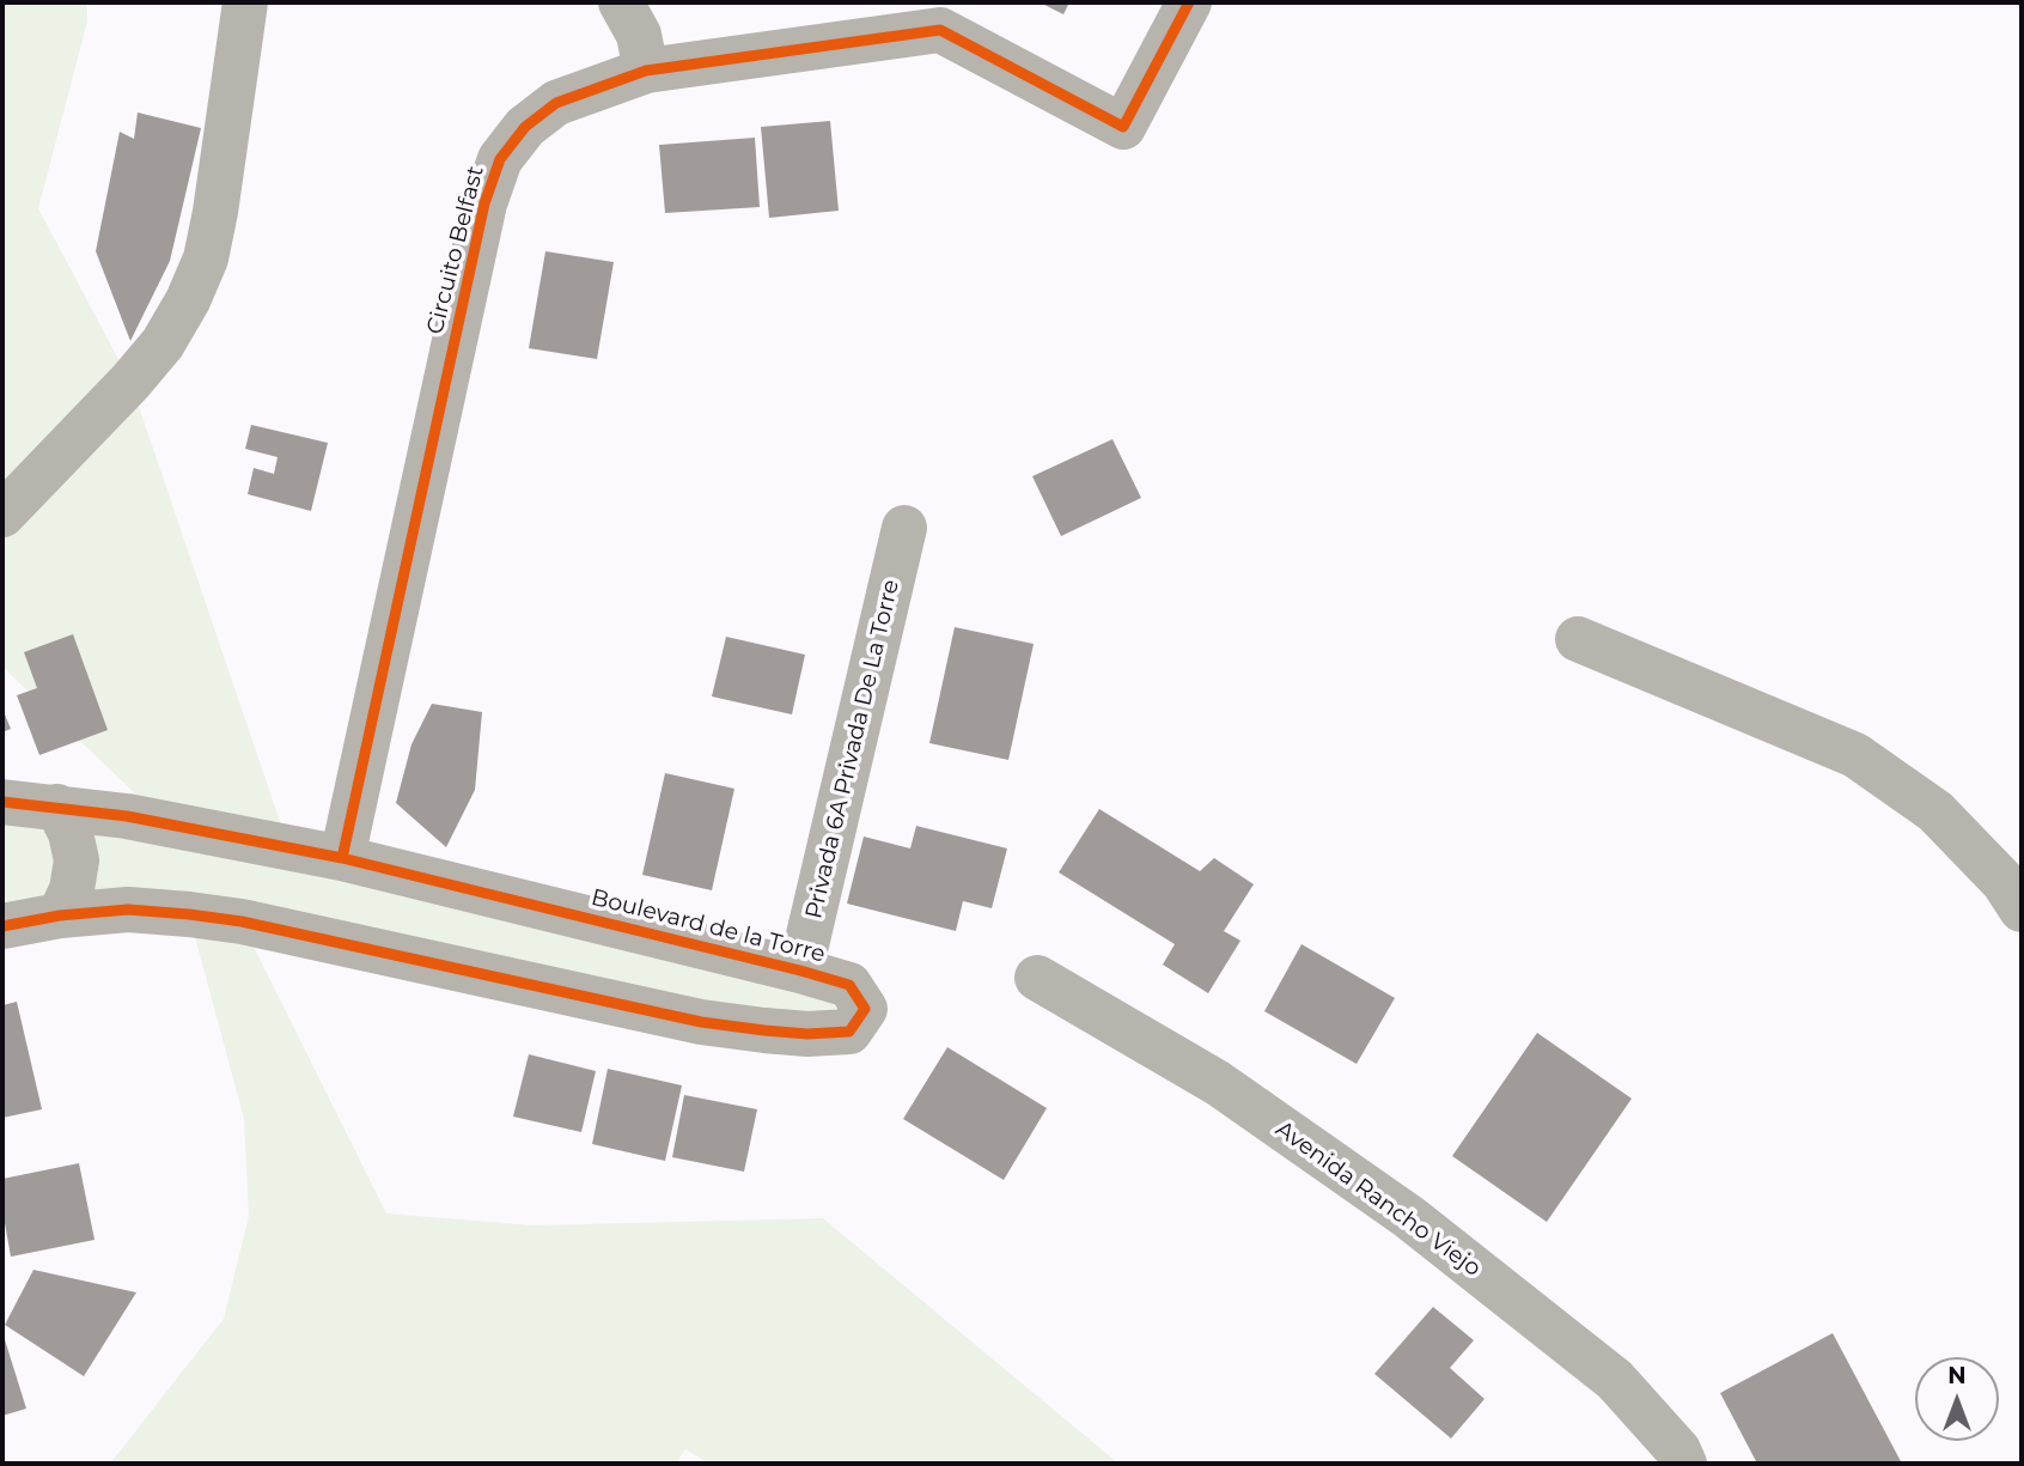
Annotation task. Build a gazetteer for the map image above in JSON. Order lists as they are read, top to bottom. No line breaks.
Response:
{"streets":{"street":["Circuito Belfast","Privada 6A Privada De La Torre","Boulevard de la Torre","Avenida Rancho Viejo"]},"crossings":[["Circuito Belfast","Boulevard de la Torre"],["Privada 6A Privada De La Torre","Boulevard de la Torre"]],"north":"top"}
